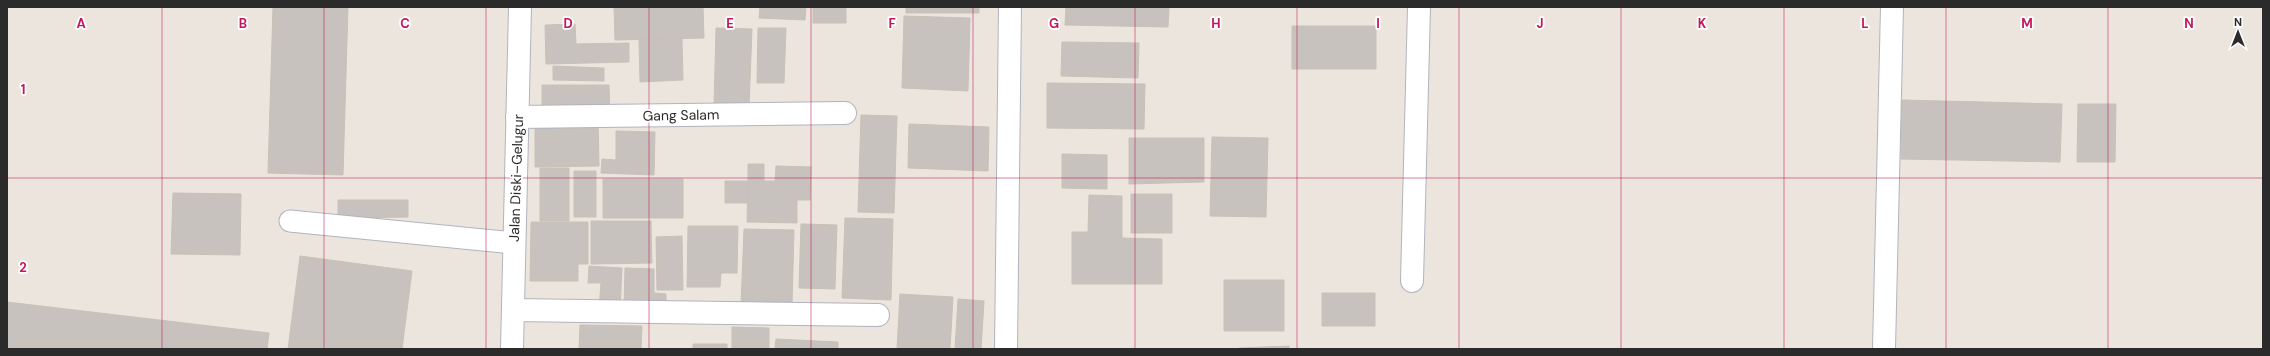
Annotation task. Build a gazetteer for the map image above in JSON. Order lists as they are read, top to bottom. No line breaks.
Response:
{"streets":{"street":["Gang Salam","Jalan Diski–Gelugur"]},"crossings":[["Gang Salam","Jalan Diski–Gelugur"]],"north":"top","grid":{"columns":["A","B","C","D","E","F","G","H","I","J","K","L","M","N"],"rows":["1","2"]}}
